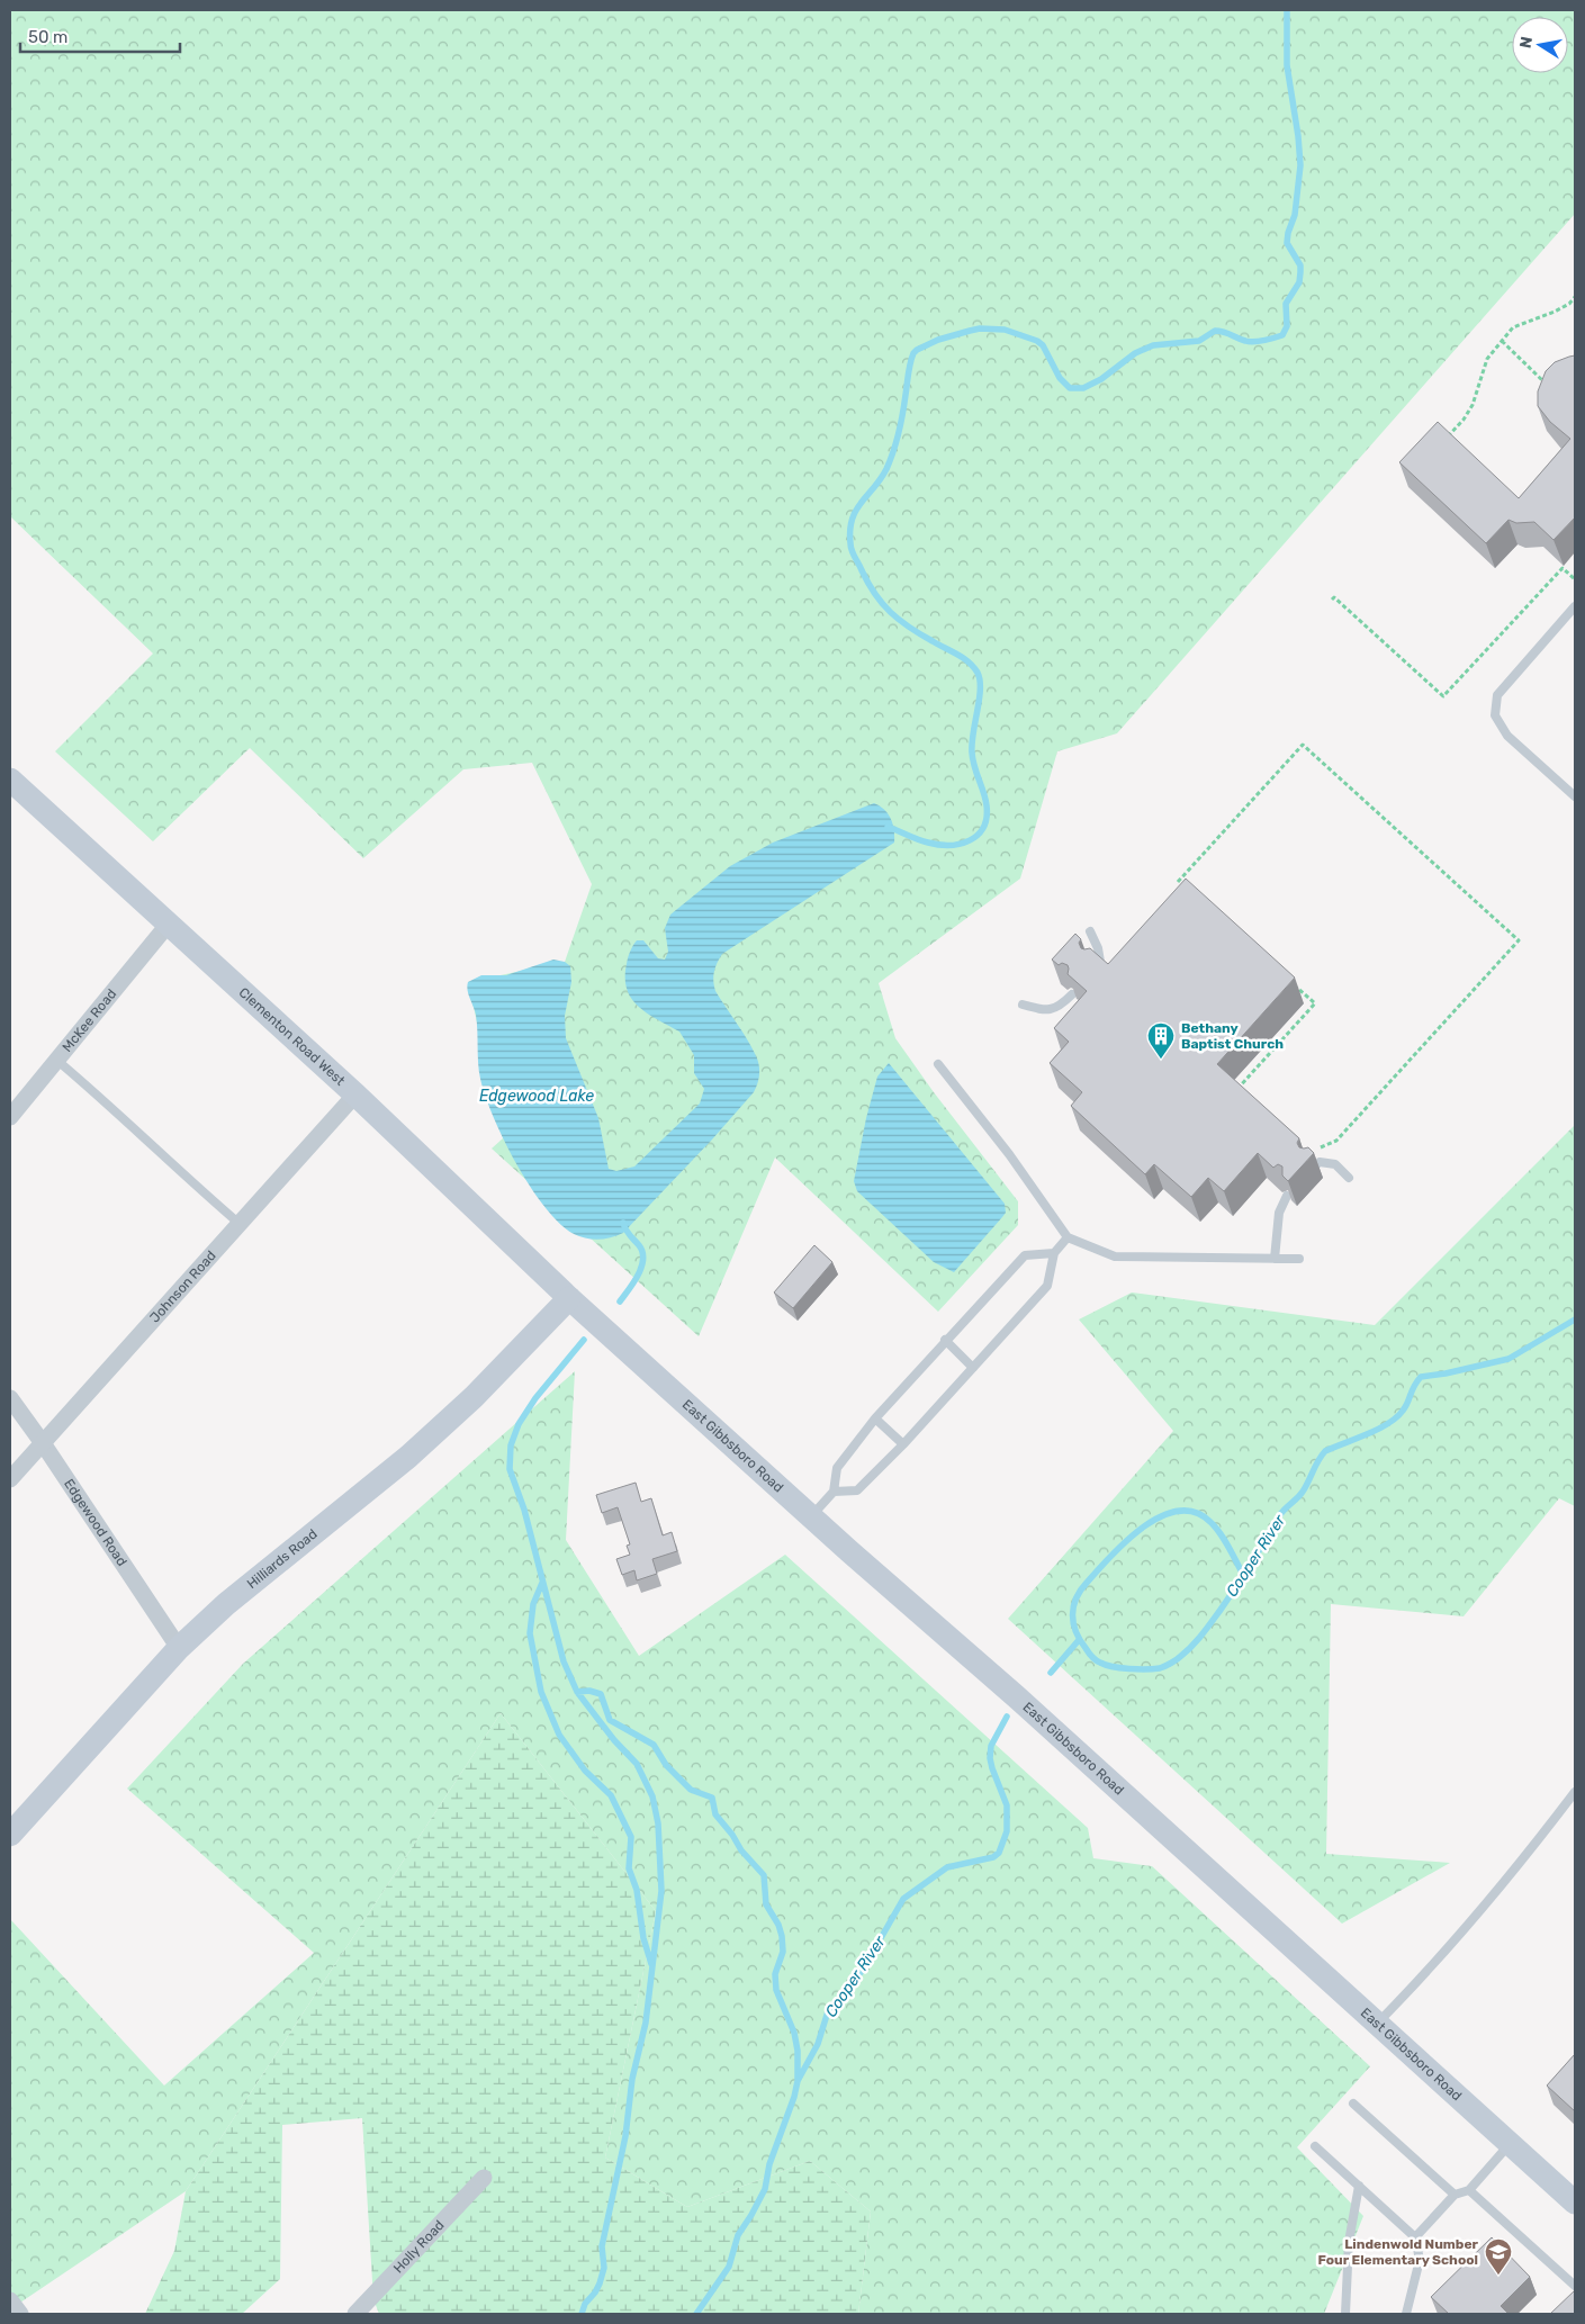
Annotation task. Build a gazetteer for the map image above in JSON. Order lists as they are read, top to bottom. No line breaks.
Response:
{"streets":{"main road":["Clementon Road West","East Gibbsboro Road","Hilliards Road"],"street":["McKee Road","Johnson Road","Edgewood Road","Holly Road"]},"crossings":[["McKee Road","Clementon Road West"],["Clementon Road West","Johnson Road"],["Clementon Road West","East Gibbsboro Road"],["Clementon Road West","Hilliards Road"],["Johnson Road","Edgewood Road"],["East Gibbsboro Road","Hilliards Road"],["Edgewood Road","Hilliards Road"]],"water":["Edgewood Lake","Cooper River"],"places":{"building":["Bethany Baptist Church"],"school or university":["Lindenwold Number Four Elementary School"]},"scale_bar":"50 m","north":"left"}
